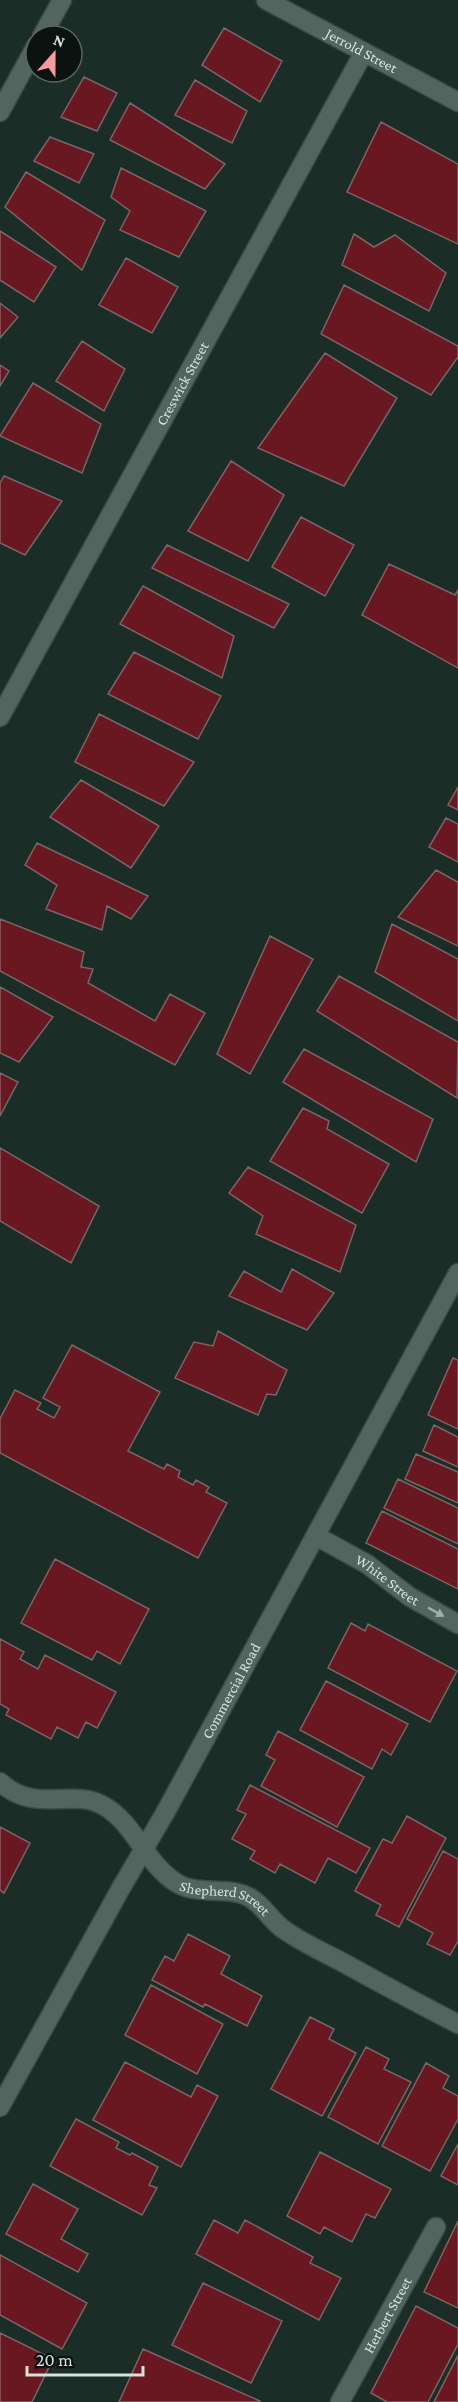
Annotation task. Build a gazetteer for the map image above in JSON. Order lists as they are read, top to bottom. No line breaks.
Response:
{"streets":{"street":["Jerrold Street","Creswick Street","White Street","Commercial Road","Shepherd Street","Herbert Street"]},"crossings":[["Jerrold Street","Creswick Street"],["White Street","Commercial Road"],["Commercial Road","Shepherd Street"]],"one_way":["White Street"],"scale_bar":"20 m","north":"top"}
